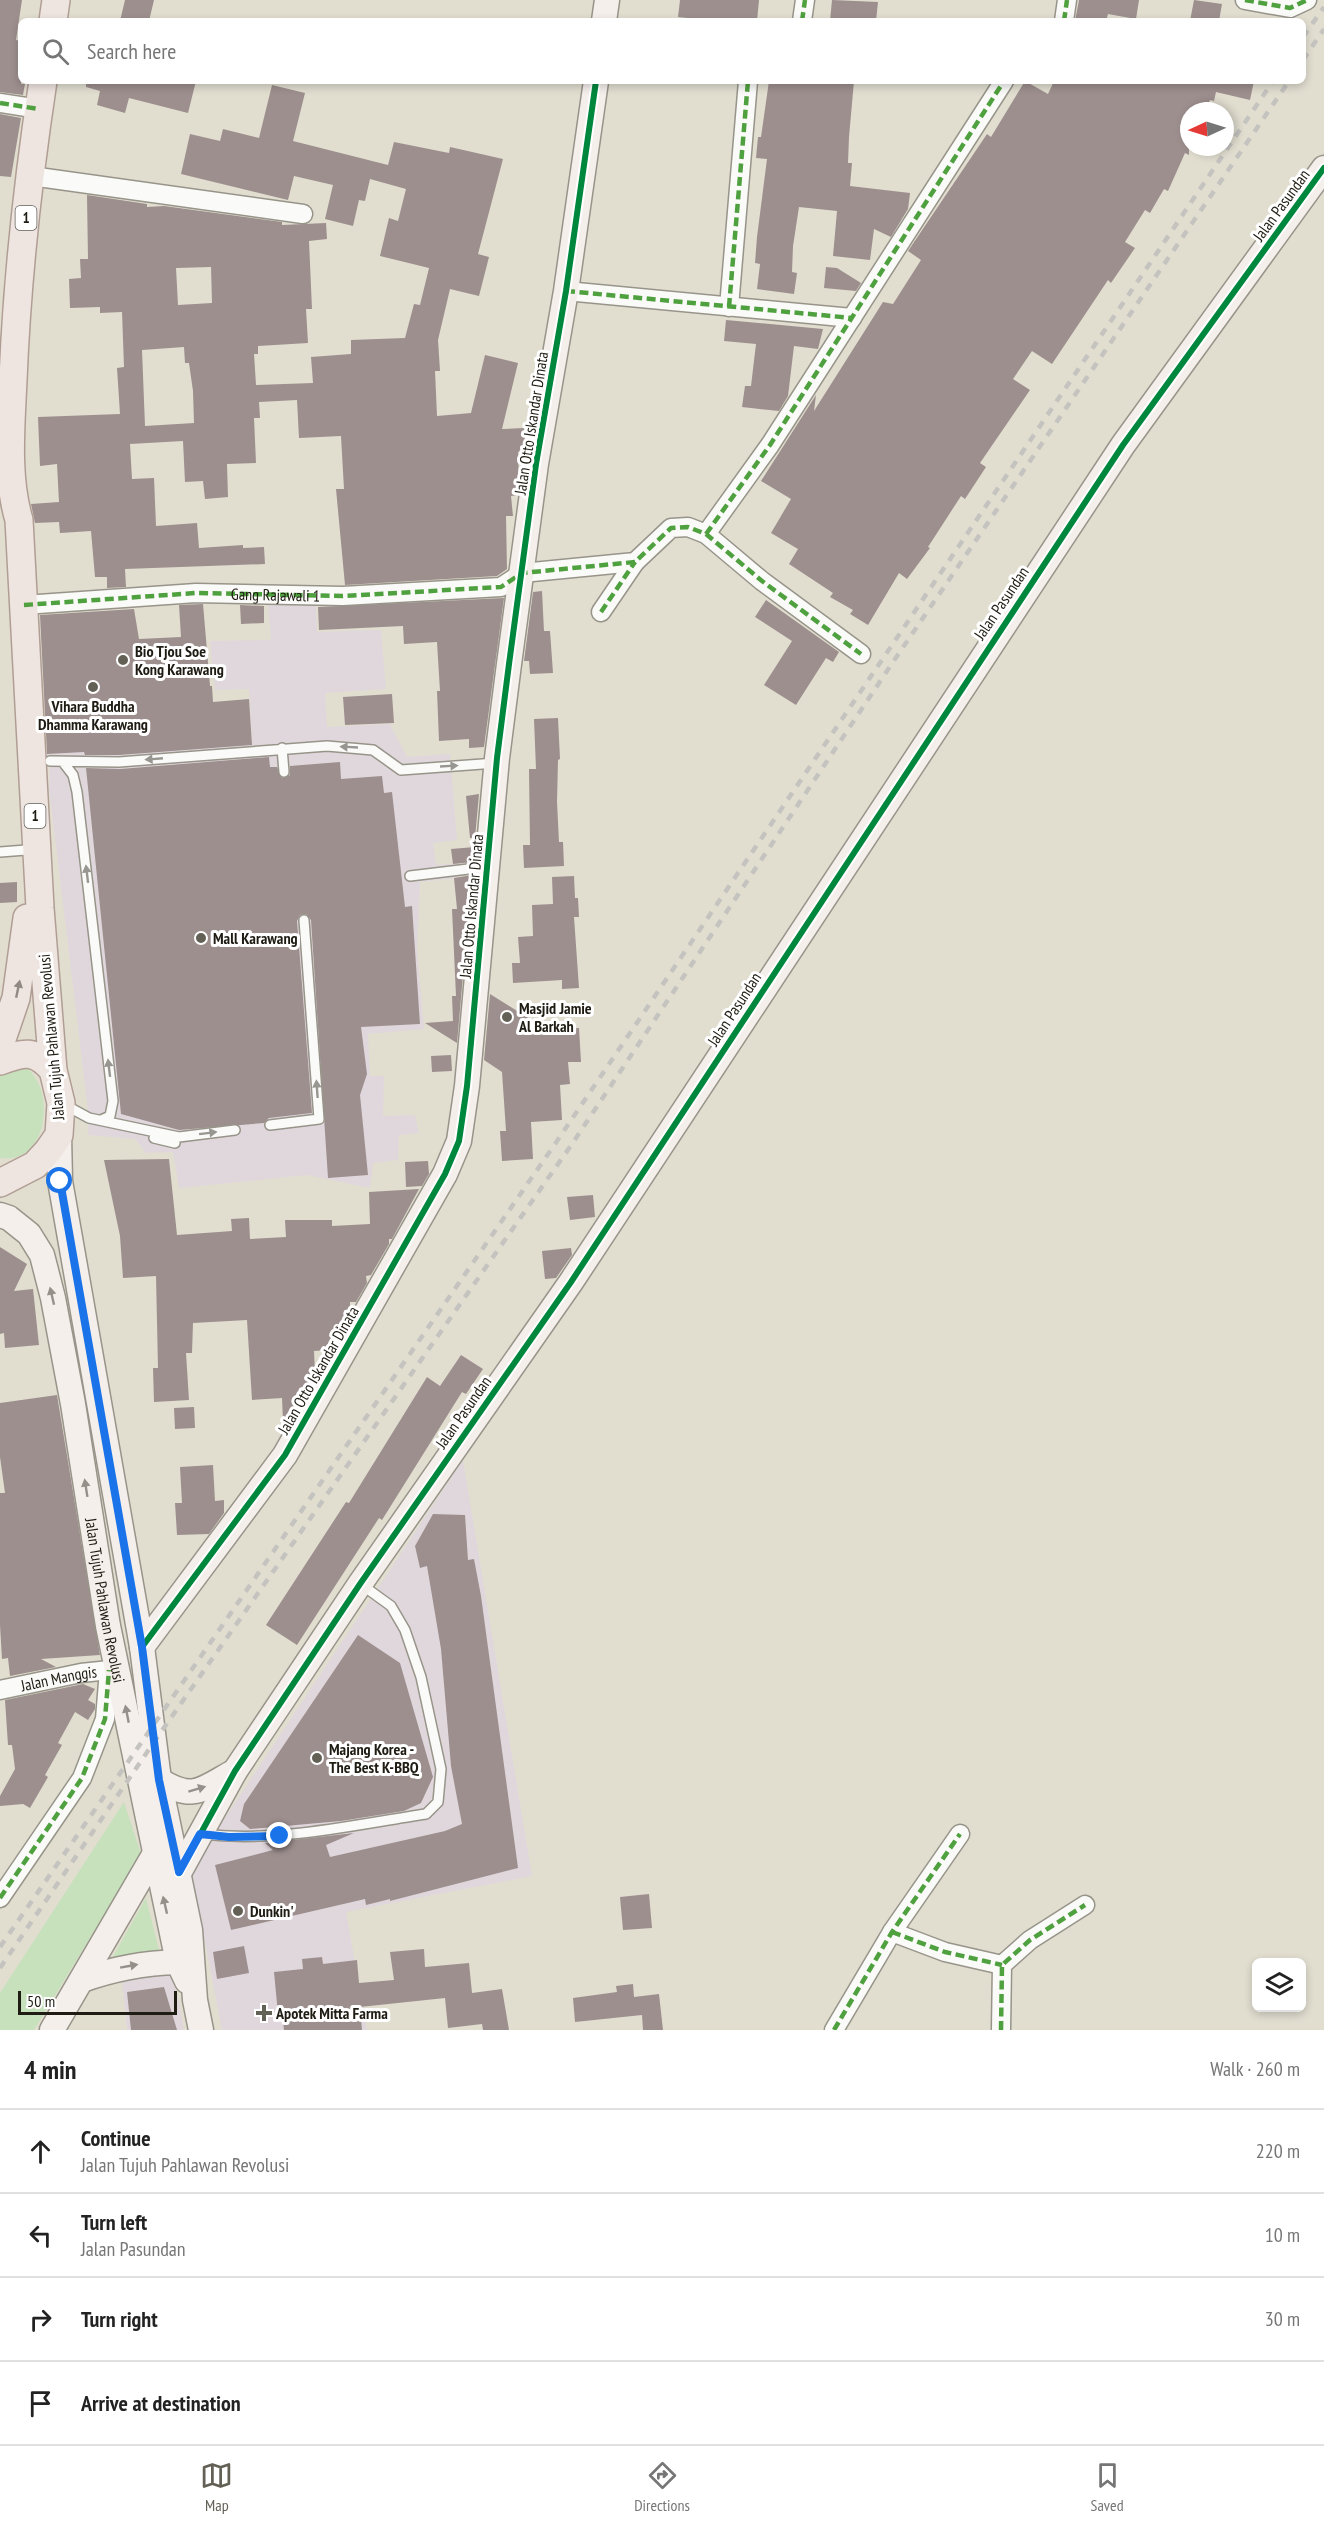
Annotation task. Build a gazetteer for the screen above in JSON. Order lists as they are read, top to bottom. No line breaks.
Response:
{"streets":{"main road":["1","Jalan Tujuh Pahlawan Revolusi"],"street":["Jalan Pasundan","Jalan Otto Iskandar Dinata","Gang Rajawali 1","Jalan Manggis"]},"crossings":[["Jalan Pasundan","Jalan Tujuh Pahlawan Revolusi"],["Jalan Otto Iskandar Dinata","Gang Rajawali 1"],["Jalan Otto Iskandar Dinata","Jalan Tujuh Pahlawan Revolusi"],["Gang Rajawali 1","Jalan Tujuh Pahlawan Revolusi"],["Jalan Tujuh Pahlawan Revolusi","Jalan Manggis"]],"places":{"other":["Bio Tjou Soe Kong Karawang","Vihara Buddha Dhamma Karawang","Mall Karawang","Masjid Jamie Al Barkah","Majang Korea - The Best K-BBQ","Dunkin'"],"health":["Apotek Mitta Farma"]},"scale_bar":"50 m","north":"left","page":{"search":"Search here","scale":"50 m","heading":["4 min","Walk · 260 m"],"list":[["Continue","Jalan Tujuh Pahlawan Revolusi","220 m"],["Turn left","Jalan Pasundan","10 m"],["Turn right","30 m"],"Arrive at destination"],"nav":["Map","Directions","Saved"]}}
